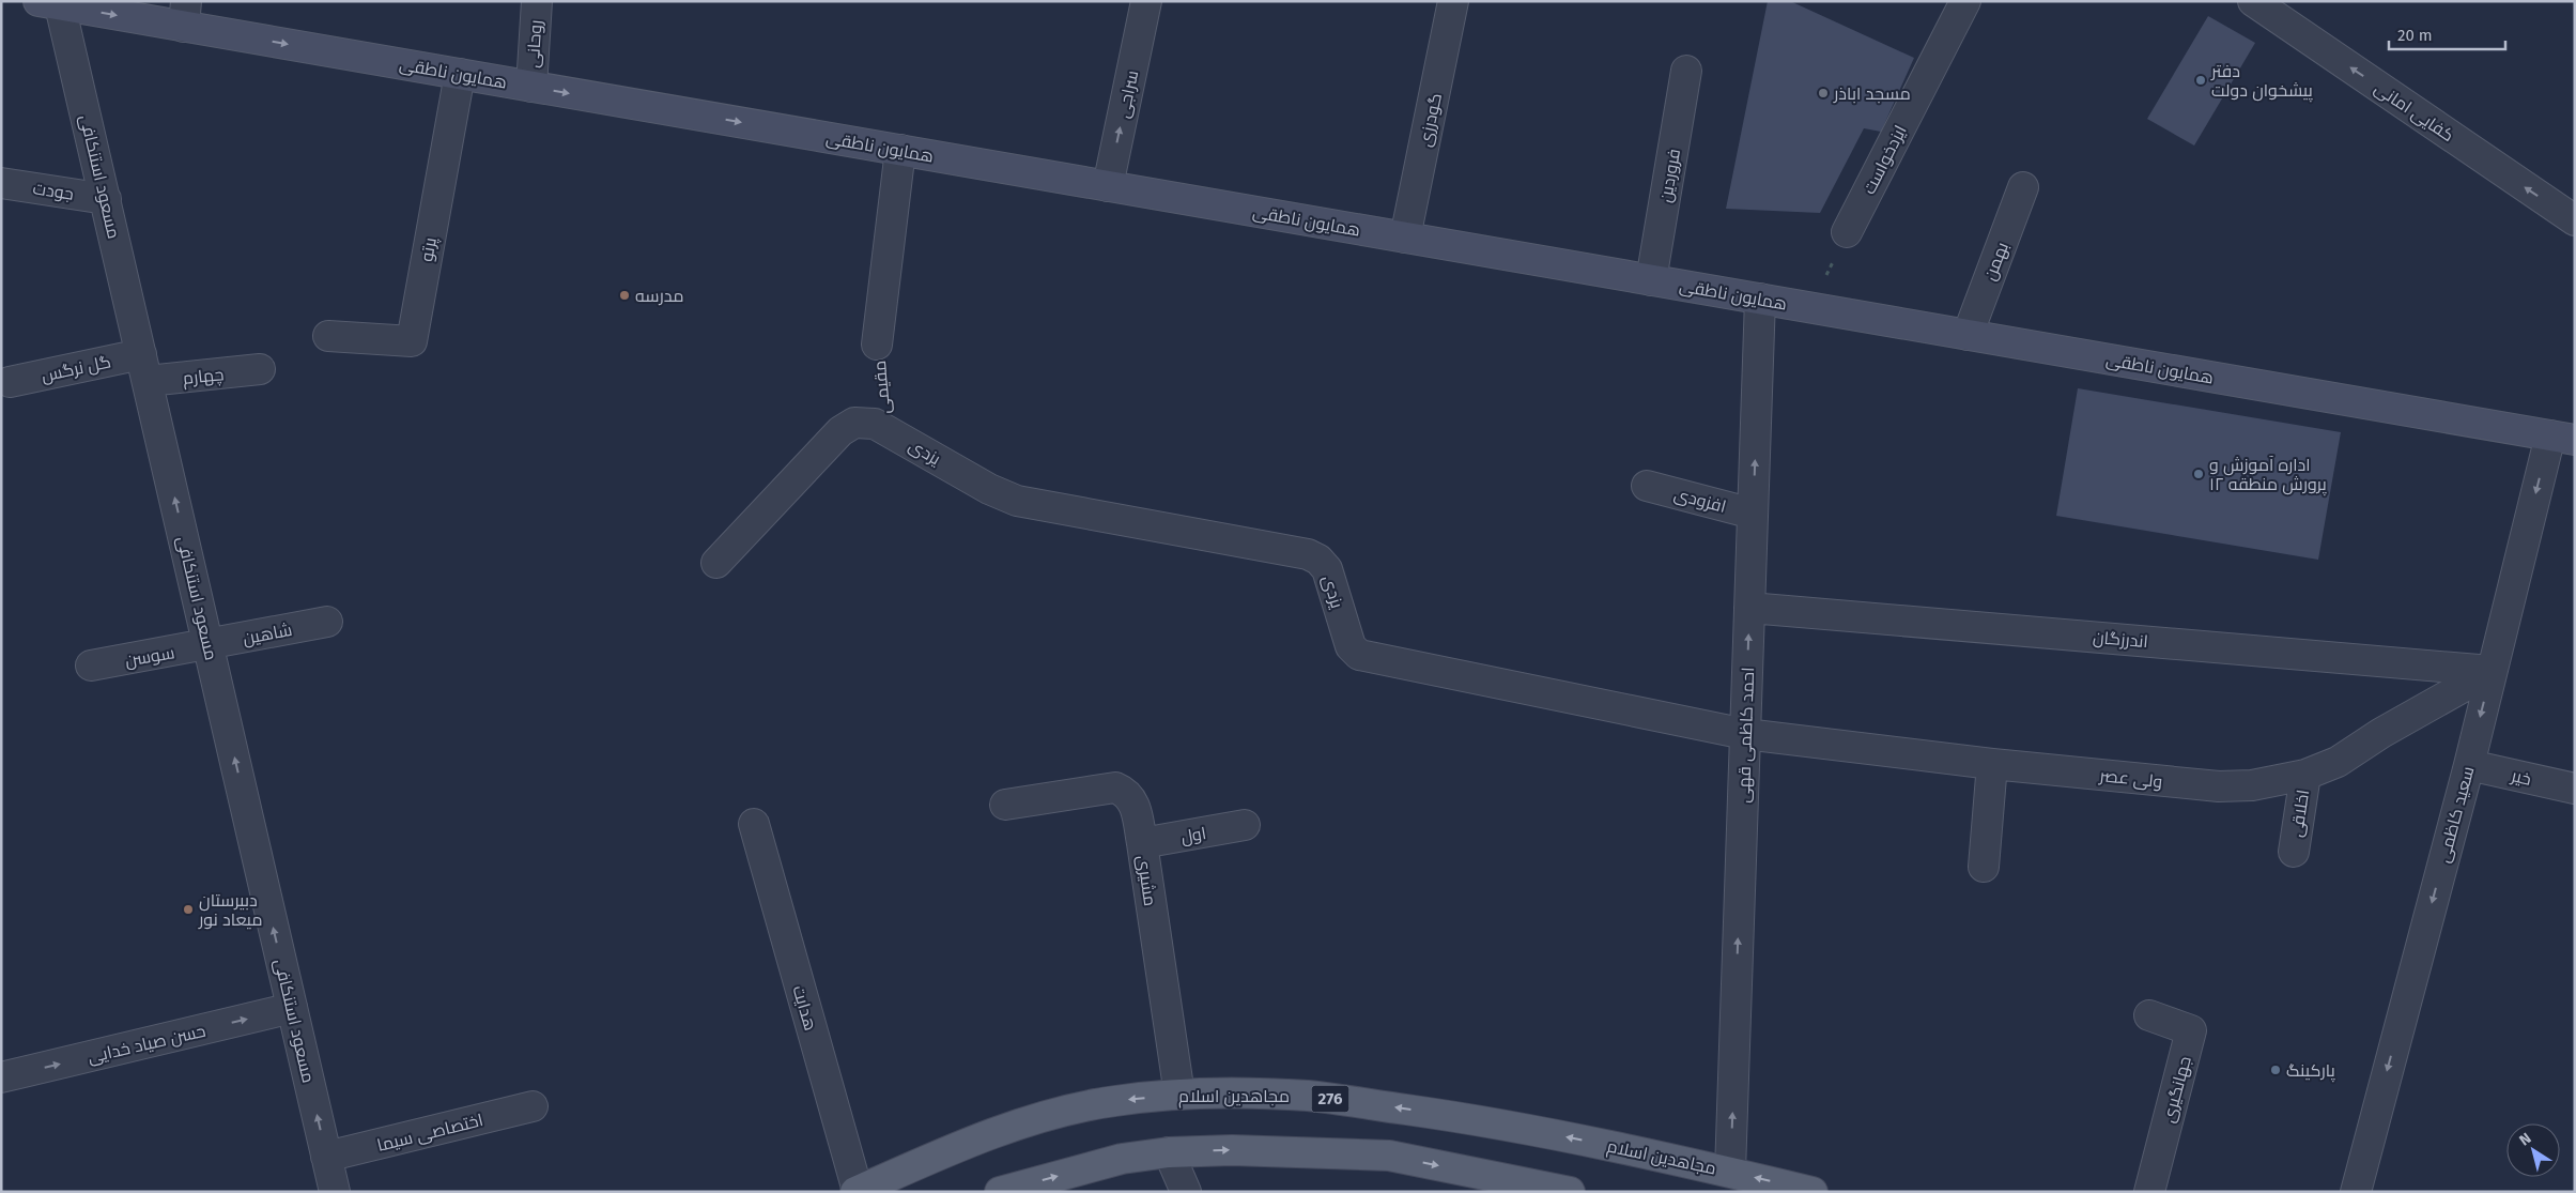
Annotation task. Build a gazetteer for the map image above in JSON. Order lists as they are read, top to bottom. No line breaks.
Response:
{"streets":{"main road":["همایون ناطقی","مجاهدین اسلام","276"],"street":["روحانی","سراجی","کفایی امانی","گودرزی","ایزدخواست","فروردین","مسعود استنکافی","جودت","پرتو","بهمن","گل نرگس","چهارم","مقیمی","یزدی","افزودی","شاهین","اندرزگان","سوسن","احمد کاظمی قهی","خیر","ولی عصر","اخلاقی","سعید کاظمی","اول","مشیری","هدایت","حسن صیاد خدایی","جهانگیری","اختصاصی سیما"]},"crossings":[["روحانی","همایون ناطقی"],["همایون ناطقی","سراجی"],["همایون ناطقی","گودرزی"],["همایون ناطقی","فروردین"],["همایون ناطقی","مسعود استنکافی"],["همایون ناطقی","پرتو"],["همایون ناطقی","بهمن"],["همایون ناطقی","مقیمی"],["همایون ناطقی","احمد کاظمی قهی"],["همایون ناطقی","سعید کاظمی"],["مسعود استنکافی","جودت"],["مسعود استنکافی","گل نرگس"],["مسعود استنکافی","چهارم"],["مسعود استنکافی","شاهین"],["مسعود استنکافی","سوسن"],["مسعود استنکافی","حسن صیاد خدایی"],["مسعود استنکافی","اختصاصی سیما"],["گل نرگس","چهارم"],["مقیمی","یزدی"],["یزدی","احمد کاظمی قهی"],["یزدی","ولی عصر"],["افزودی","احمد کاظمی قهی"],["شاهین","سوسن"],["اندرزگان","احمد کاظمی قهی"],["اندرزگان","ولی عصر"],["اندرزگان","سعید کاظمی"],["احمد کاظمی قهی","ولی عصر"],["احمد کاظمی قهی","مجاهدین اسلام"],["خیر","سعید کاظمی"],["ولی عصر","اخلاقی"],["ولی عصر","سعید کاظمی"],["اول","مشیری"],["مشیری","مجاهدین اسلام"],["هدایت","مجاهدین اسلام"]],"one_way":["سراجی","کفایی امانی","مسعود استنکافی","احمد کاظمی قهی","سعید کاظمی","حسن صیاد خدایی"],"places":["دفتر پیشخوان دولت","مسجد اباذر","مدرسه","اداره آموزش و پرورش منطقه ۱۲","دبیرستان میعاد نور","پارکینگ"],"scale_bar":"20 m","north":"top left"}
